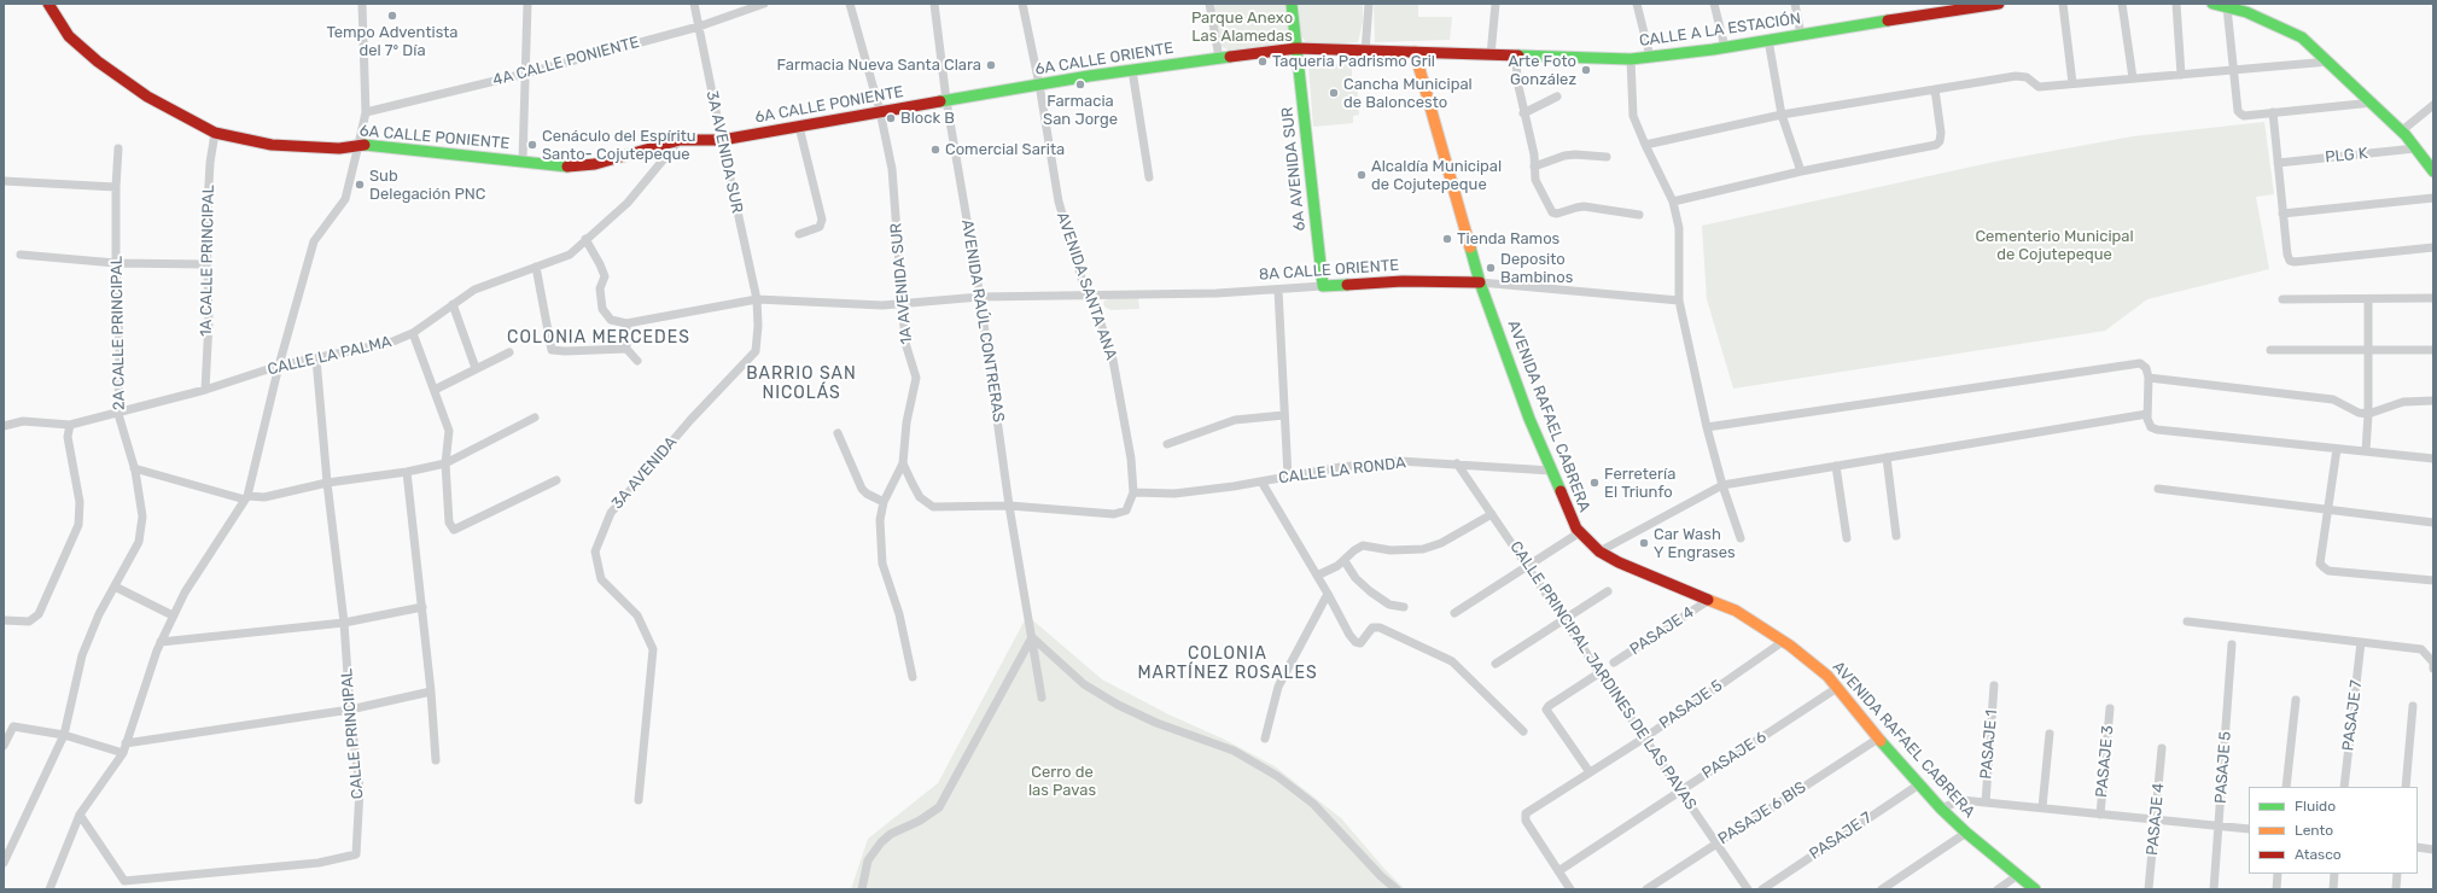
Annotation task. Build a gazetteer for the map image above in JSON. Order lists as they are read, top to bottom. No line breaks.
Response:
{"streets":{"street":["CALLE A LA ESTACIÓN","6A CALLE ORIENTE","4A CALLE PONIENTE","6A CALLE PONIENTE","3A AVENIDA SUR","PLG K","6A AVENIDA SUR","1A CALLE PRINCIPAL","8A CALLE ORIENTE","1A AVENIDA SUR","AVENIDA SANTA ANA","AVENIDA RAÚL CONTRERAS","2A CALLE PRINCIPAL","CALLE LA PALMA","AVENIDA RAFAEL CABRERA","CALLE LA RONDA","3A AVENIDA","PASAJE 4","CALLE PRINCIPAL JARDINES DE LAS PAVAS","PASAJE 5","PASAJE 7","CALLE PRINCIPAL","PASAJE 1","PASAJE 6","PASAJE 3","PASAJE 6 BIS"]},"crossings":[["CALLE A LA ESTACIÓN","6A CALLE ORIENTE"],["CALLE A LA ESTACIÓN","AVENIDA RAFAEL CABRERA"],["6A CALLE ORIENTE","6A CALLE PONIENTE"],["6A CALLE ORIENTE","6A AVENIDA SUR"],["6A CALLE ORIENTE","AVENIDA SANTA ANA"],["6A CALLE ORIENTE","AVENIDA RAÚL CONTRERAS"],["4A CALLE PONIENTE","3A AVENIDA SUR"],["6A CALLE PONIENTE","3A AVENIDA SUR"],["6A CALLE PONIENTE","1A CALLE PRINCIPAL"],["6A CALLE PONIENTE","1A AVENIDA SUR"],["6A CALLE PONIENTE","AVENIDA RAÚL CONTRERAS"],["6A CALLE PONIENTE","CALLE LA PALMA"],["3A AVENIDA SUR","8A CALLE ORIENTE"],["3A AVENIDA SUR","3A AVENIDA"],["6A AVENIDA SUR","8A CALLE ORIENTE"],["1A CALLE PRINCIPAL","CALLE LA PALMA"],["8A CALLE ORIENTE","1A AVENIDA SUR"],["8A CALLE ORIENTE","AVENIDA SANTA ANA"],["8A CALLE ORIENTE","AVENIDA RAÚL CONTRERAS"],["8A CALLE ORIENTE","AVENIDA RAFAEL CABRERA"],["8A CALLE ORIENTE","3A AVENIDA"],["AVENIDA SANTA ANA","CALLE LA RONDA"],["2A CALLE PRINCIPAL","CALLE LA PALMA"],["CALLE LA PALMA","CALLE PRINCIPAL"],["AVENIDA RAFAEL CABRERA","CALLE LA RONDA"],["AVENIDA RAFAEL CABRERA","PASAJE 4"],["AVENIDA RAFAEL CABRERA","PASAJE 5"],["AVENIDA RAFAEL CABRERA","PASAJE 7"],["AVENIDA RAFAEL CABRERA","PASAJE 6"],["AVENIDA RAFAEL CABRERA","PASAJE 6 BIS"],["CALLE LA RONDA","CALLE PRINCIPAL JARDINES DE LAS PAVAS"],["CALLE PRINCIPAL JARDINES DE LAS PAVAS","PASAJE 5"],["CALLE PRINCIPAL JARDINES DE LAS PAVAS","PASAJE 6"],["CALLE PRINCIPAL JARDINES DE LAS PAVAS","PASAJE 6 BIS"],["PASAJE 5","PASAJE 6"]],"districts":["COLONIA MERCEDES","BARRIO SAN NICOLÁS","COLONIA MARTÍNEZ ROSALES"],"parks":["Parque Anexo Las Alamedas","Cementerio Municipal de Cojutepeque","Cerro de las Pavas"],"places":["Tempo Adventista del 7º Día","Taqueria Padrismo Gril","Farmacia Nueva Santa Clara","Arte Foto González","Farmacia San Jorge","Cancha Municipal de Baloncesto","Block B","Cenáculo del Espíritu Santo- Cojutepeque","Comercial Sarita","Alcaldía Municipal de Cojutepeque","Sub Delegación PNC","Tienda Ramos","Deposito Bambinos","Ferretería El Triunfo","Car Wash Y Engrases"],"legend":["Fluido","Lento","Atasco"]}
